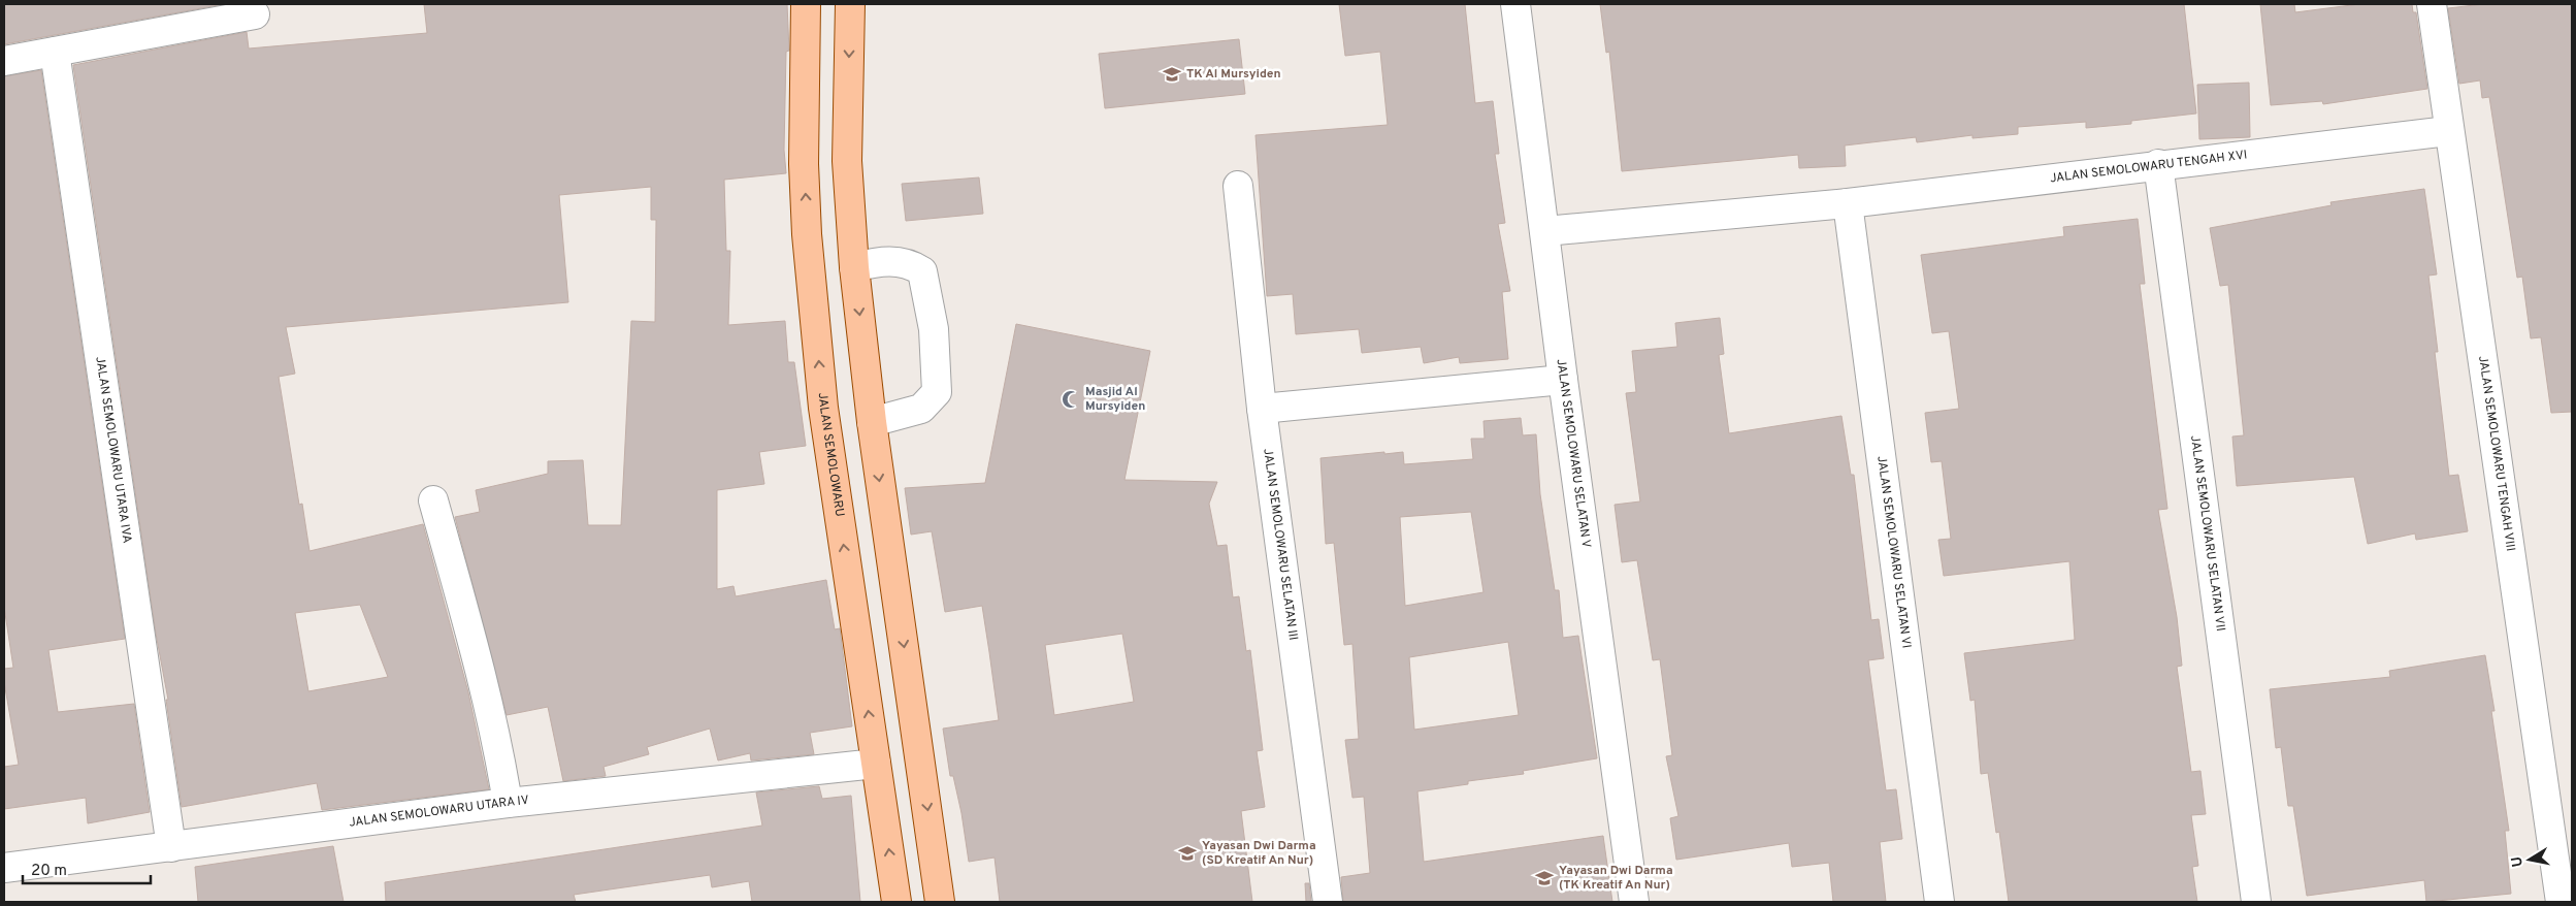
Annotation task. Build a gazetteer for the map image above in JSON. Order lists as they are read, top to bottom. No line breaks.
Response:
{"streets":{"main road":["JALAN SEMOLOWARU"],"street":["JALAN SEMOLOWARU TENGAH XVI","JALAN SEMOLOWARU UTARA IVA","JALAN SEMOLOWARU SELATAN V","JALAN SEMOLOWARU TENGAH VIII","JALAN SEMOLOWARU SELATAN VII","JALAN SEMOLOWARU SELATAN III","JALAN SEMOLOWARU SELATAN VI","JALAN SEMOLOWARU UTARA IV"]},"crossings":[["JALAN SEMOLOWARU TENGAH XVI","JALAN SEMOLOWARU SELATAN V"],["JALAN SEMOLOWARU TENGAH XVI","JALAN SEMOLOWARU TENGAH VIII"],["JALAN SEMOLOWARU TENGAH XVI","JALAN SEMOLOWARU SELATAN VII"],["JALAN SEMOLOWARU TENGAH XVI","JALAN SEMOLOWARU SELATAN VI"],["JALAN SEMOLOWARU UTARA IVA","JALAN SEMOLOWARU UTARA IV"],["JALAN SEMOLOWARU","JALAN SEMOLOWARU UTARA IV"]],"places":{"school or university":["TK Al Mursyiden","Yayasan Dwi Darma (SD Kreatif An Nur)","Yayasan Dwi Darma (TK Kreatif An Nur)"],"mosque":["Masjid Al Mursyiden"]},"scale_bar":"20 m","north":"left"}
